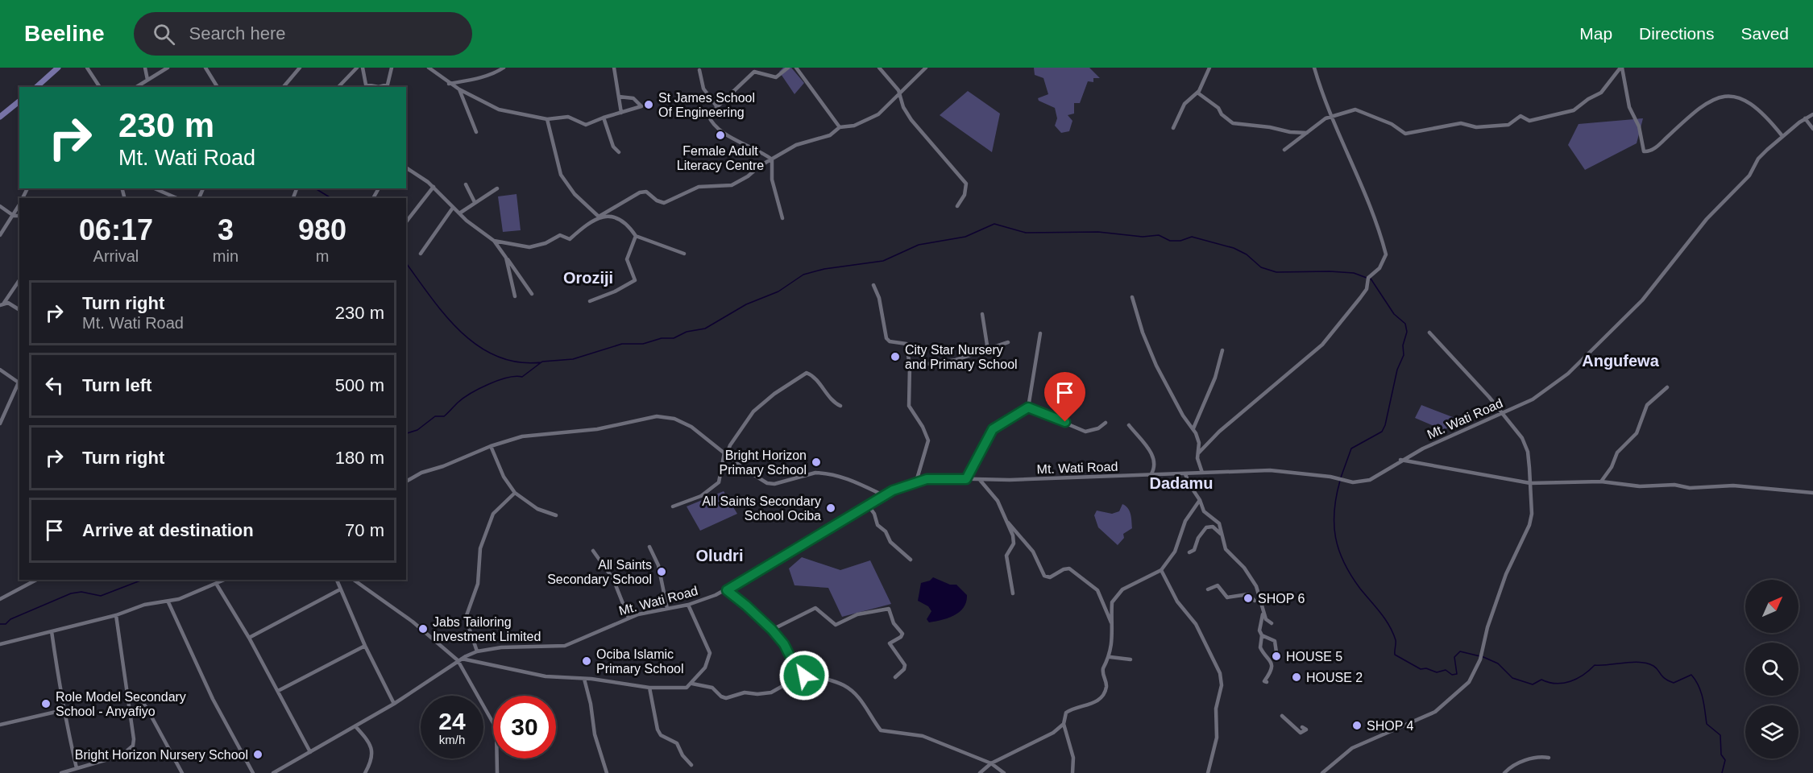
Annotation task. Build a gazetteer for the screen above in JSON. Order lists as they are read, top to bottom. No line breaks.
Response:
{"streets":{"street":["Mt. Wati Road"]},"districts":["Oroziji","Angufewa","Dadamu","Oludri"],"places":["St James School Of Engineering","Female Adult Literacy Centre","City Star Nursery and Primary School","Bright Horizon Primary School","All Saints Secondary School Ociba","All Saints Secondary School","SHOP 6","Jabs Tailoring Investment Limited","HOUSE 5","Ociba Islamic Primary School","HOUSE 2","Role Model Secondary School - Anyafiyo","SHOP 4","Bright Horizon Nursery School"],"north":"top right","page":{"header":"Beeline","search":"Search here","nav":["Map","Directions","Saved"],"turn":["230 m","Mt. Wati Road"],"eta":["06:17","Arrival","3","min","980","m"],"list":[{"name":"Turn right","note":"Mt. Wati Road","value":"230 m"},{"name":"Turn left","value":"500 m"},{"name":"Turn right","value":"180 m"},{"name":"Arrive at destination","value":"70 m"}],"speed":"24 km/h","limit":"30"}}
